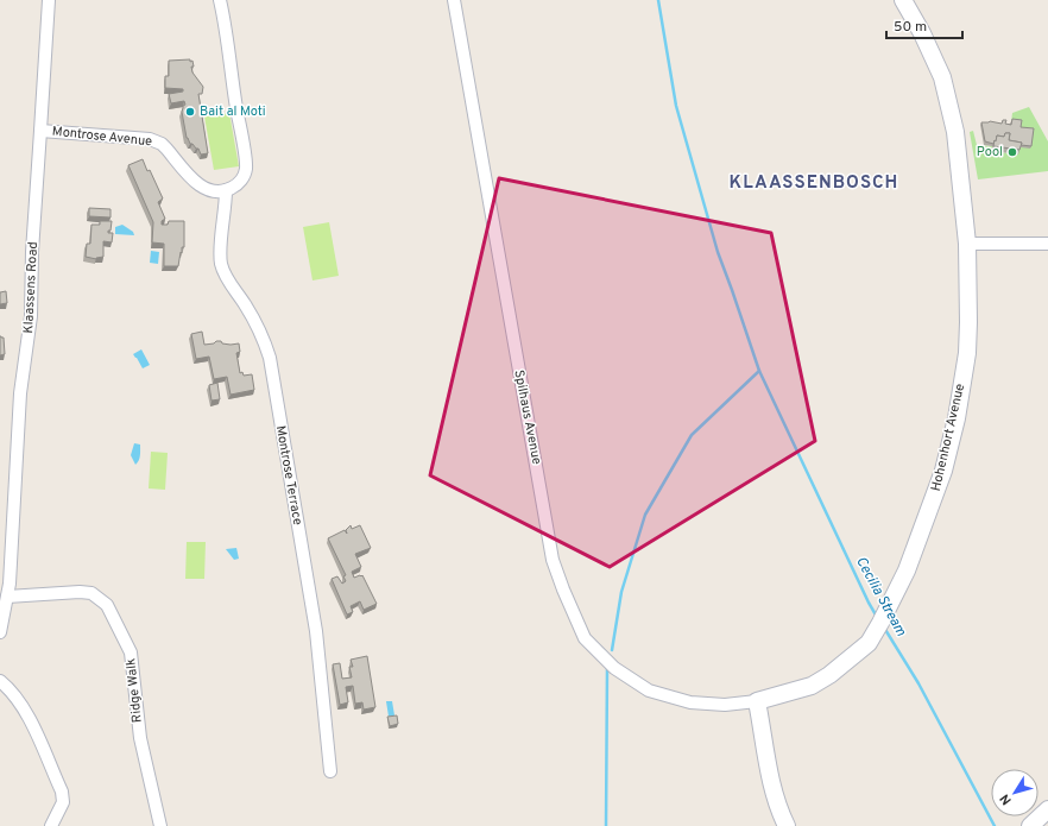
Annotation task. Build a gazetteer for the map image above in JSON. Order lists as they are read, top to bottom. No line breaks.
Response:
{"streets":{"street":["Montrose Avenue","Klaassens Road","Spilhaus Avenue","Hohenhort Avenue","Montrose Terrace","Ridge Walk"]},"crossings":[["Montrose Avenue","Klaassens Road"],["Montrose Avenue","Montrose Terrace"],["Klaassens Road","Ridge Walk"],["Spilhaus Avenue","Hohenhort Avenue"]],"districts":["KLAASSENBOSCH"],"water":["Cecilia Stream"],"places":["Bait al Moti","Pool"],"scale_bar":"50 m","north":"bottom left"}
